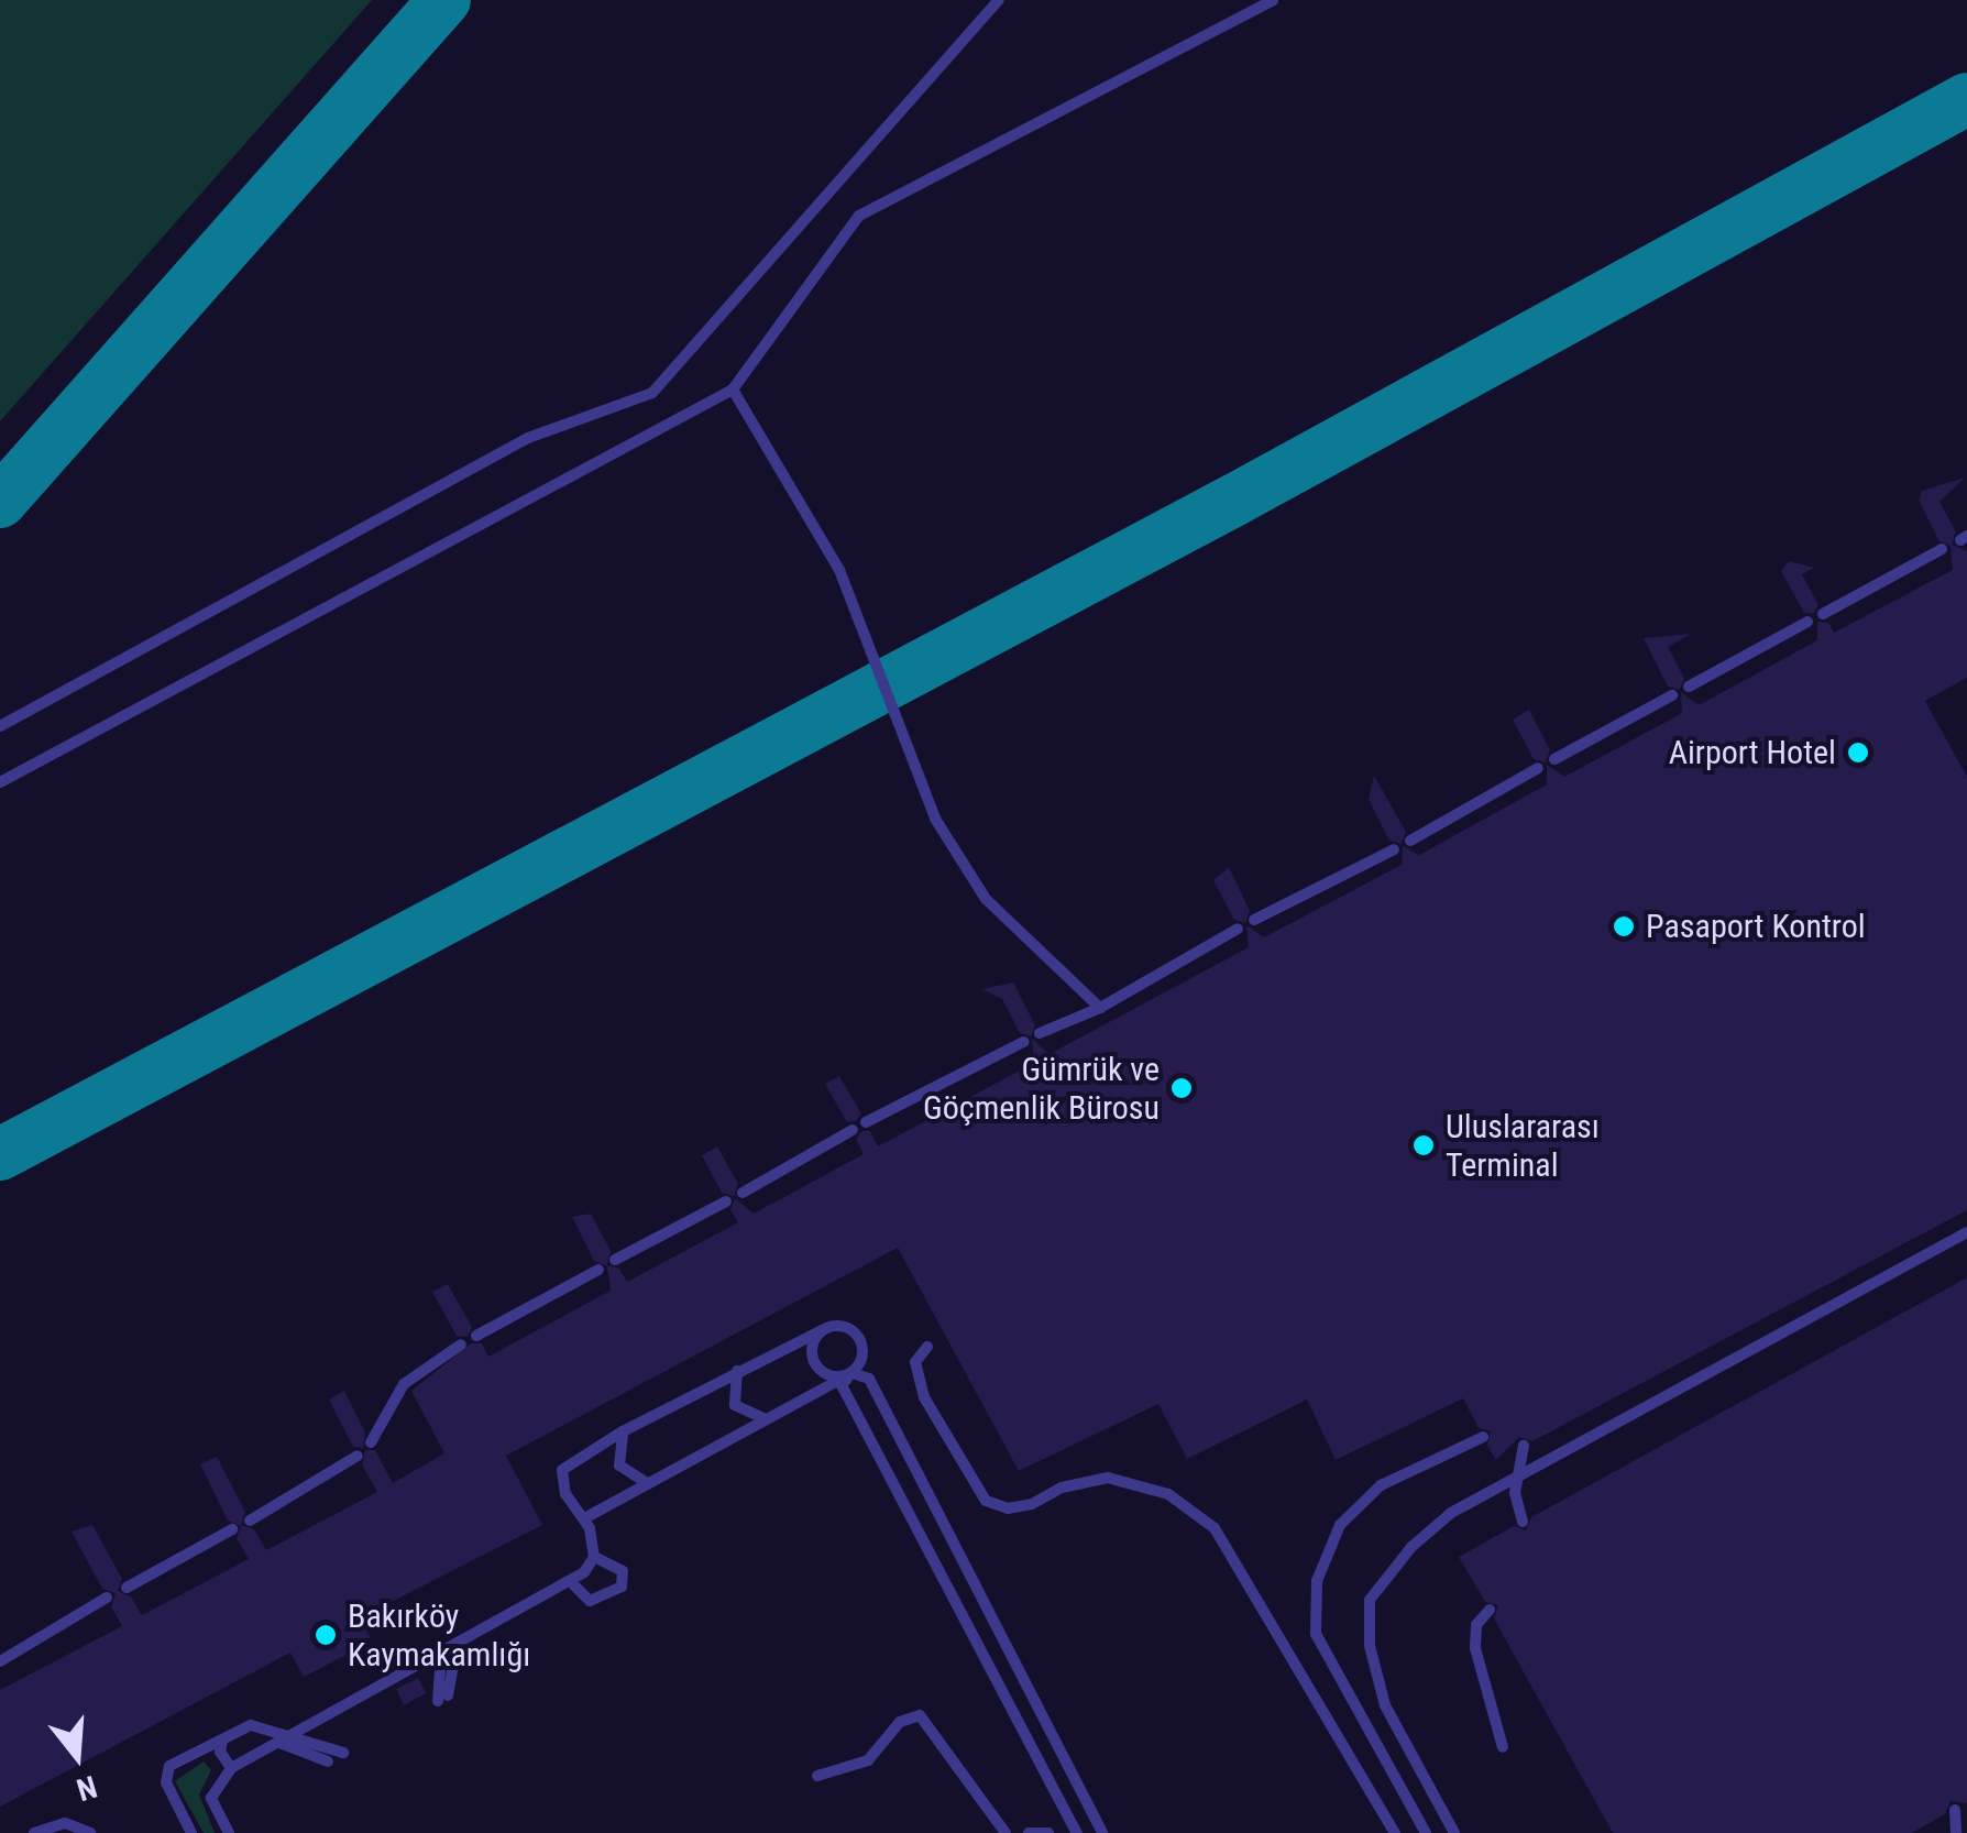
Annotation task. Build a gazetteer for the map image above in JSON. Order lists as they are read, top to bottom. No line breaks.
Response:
{"places":["Airport Hotel","Pasaport Kontrol","Gümrük ve Göçmenlik Bürosu","Uluslararası Terminal","Bakırköy Kaymakamlığı"],"north":"bottom"}
